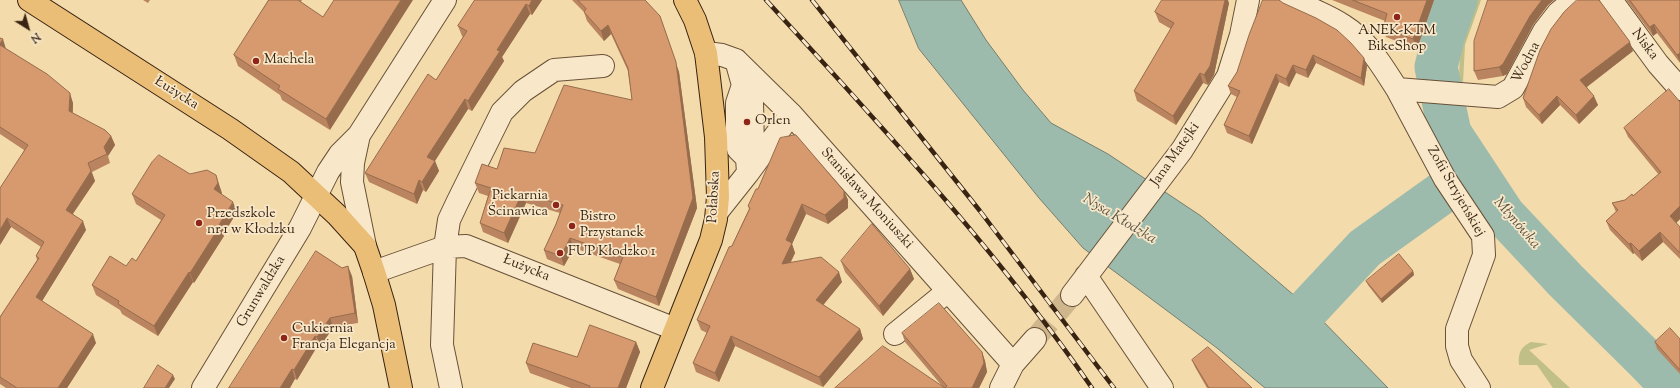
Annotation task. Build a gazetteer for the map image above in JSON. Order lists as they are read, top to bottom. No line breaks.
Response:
{"streets":{"main road":["Łużycka","Połabska"],"street":["Niska","Wodna","Jana Matejki","Zofii Stryjeńskiej","Stanisława Moniuszki","Grunwaldzka"]},"crossings":[["Wodna","Zofii Stryjeńskiej"],["Łużycka","Połabska"],["Łużycka","Grunwaldzka"],["Połabska","Stanisława Moniuszki"]],"water":["Nysa Kłodzka","Młynówka"],"places":["ANEK-KTM BikeShop","Machela","Orlen","Piekarnia Ścinawica","Przedszkole nr 1 w Kłodzku","Bistro Przystanek","FUP Kłodzko 1","Cukiernia Francja Elegancja"],"north":"bottom right"}
